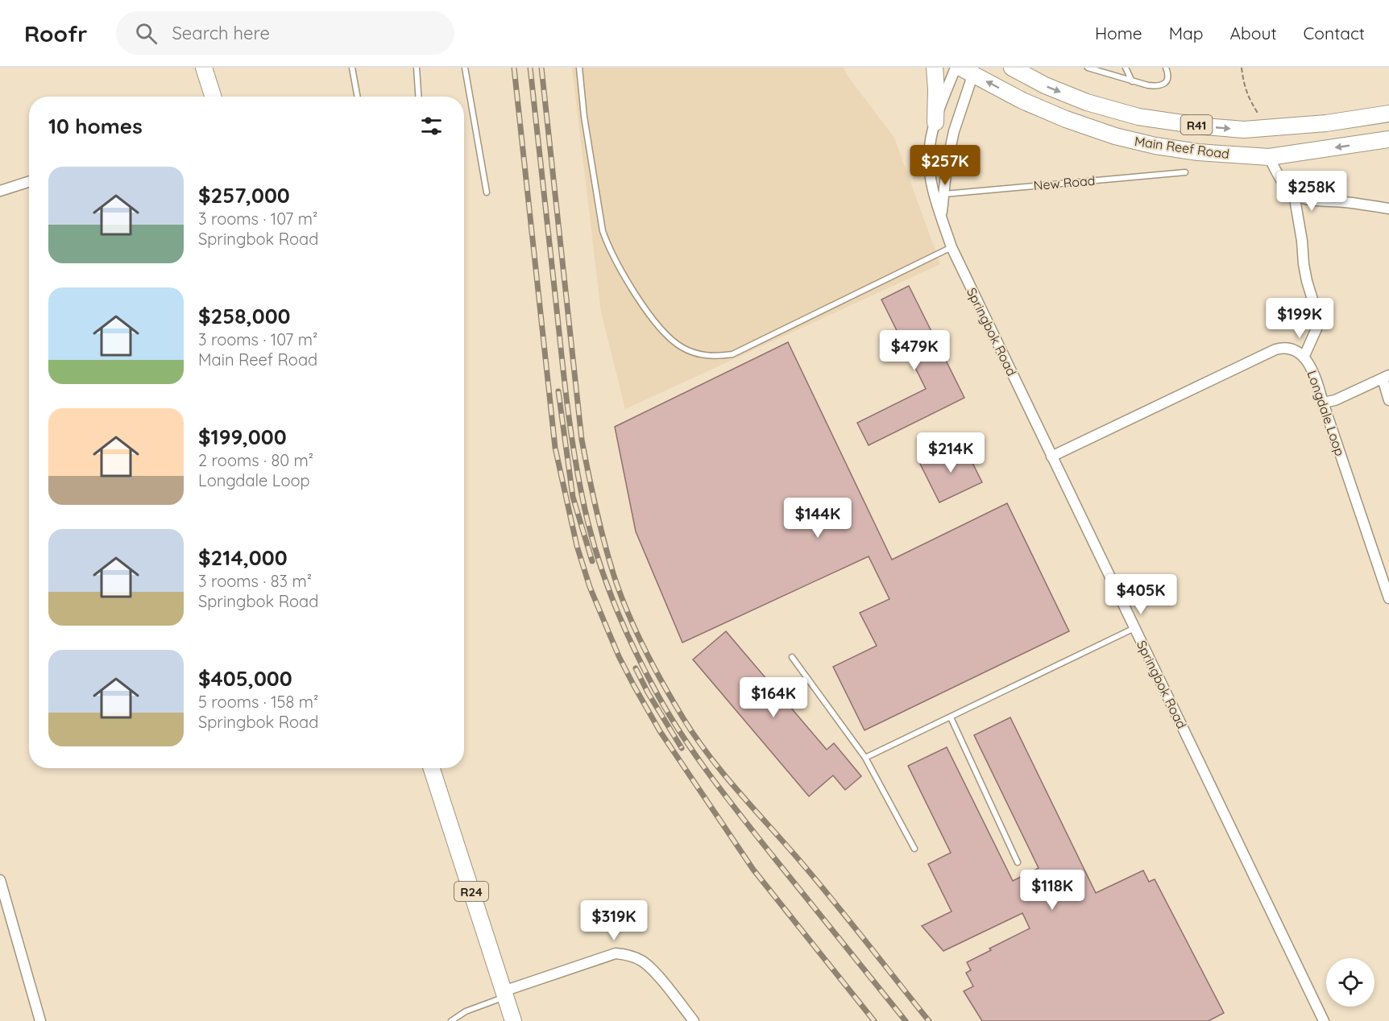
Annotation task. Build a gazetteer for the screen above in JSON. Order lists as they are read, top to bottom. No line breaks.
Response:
{"streets":{"main road":["R41","Main Reef Road","R24"],"street":["Springbok Road","Longdale Loop"],"lane":["New Road"]},"crossings":[["Main Reef Road","Springbok Road"],["New Road","Springbok Road"],["Springbok Road","Longdale Loop"]],"page":{"header":"Roofr","search":"Search here","nav":["Home","Map","About","Contact"],"heading":"10 homes","price":["$257K","$258K","$199K","$479K","$214K","$144K","$405K","$164K","$118K","$319K"],"list":[{"name":"$257,000","note":"3 rooms · 107 m² · Springbok Road"},{"name":"$258,000","note":"3 rooms · 107 m² · Main Reef Road"},{"name":"$199,000","note":"2 rooms · 80 m² · Longdale Loop"},{"name":"$214,000","note":"3 rooms · 83 m² · Springbok Road"},{"name":"$405,000","note":"5 rooms · 158 m² · Springbok Road"}]}}
